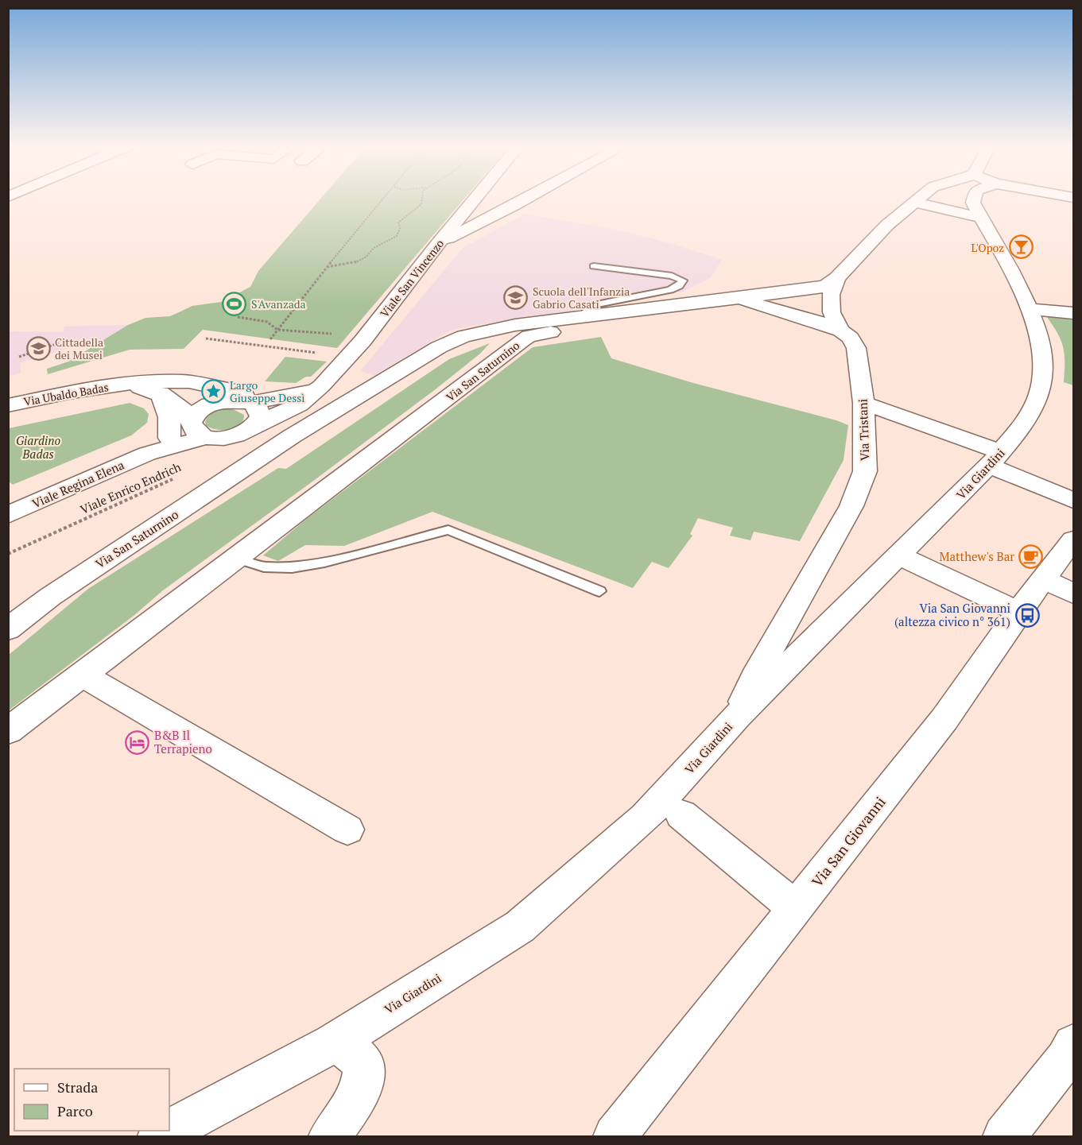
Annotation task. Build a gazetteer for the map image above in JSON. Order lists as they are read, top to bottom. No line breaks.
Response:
{"streets":{"street":["Viale San Vincenzo","Via San Saturnino","Via Ubaldo Badas","Via Tristani","Via Giardini","Viale Regina Elena","Via San Giovanni"],"path":["Viale Enrico Endrich"]},"crossings":[["Via San Saturnino","Via Tristani"],["Via Tristani","Via Giardini"]],"parks":["Giardino Badas"],"places":{"bar":["L'Opoz"],"school or university":["Scuola dell'Infanzia Gabrio Casati","Cittadella dei Musei"],"sports":["S'Avanzada"],"place":["Largo Giuseppe Dessì"],"cafe":["Matthew's Bar"],"bus stop":["Via San Giovanni (altezza civico n° 361)"],"hotel":["B&B Il Terrapieno"]},"legend":["Strada","Parco"]}
